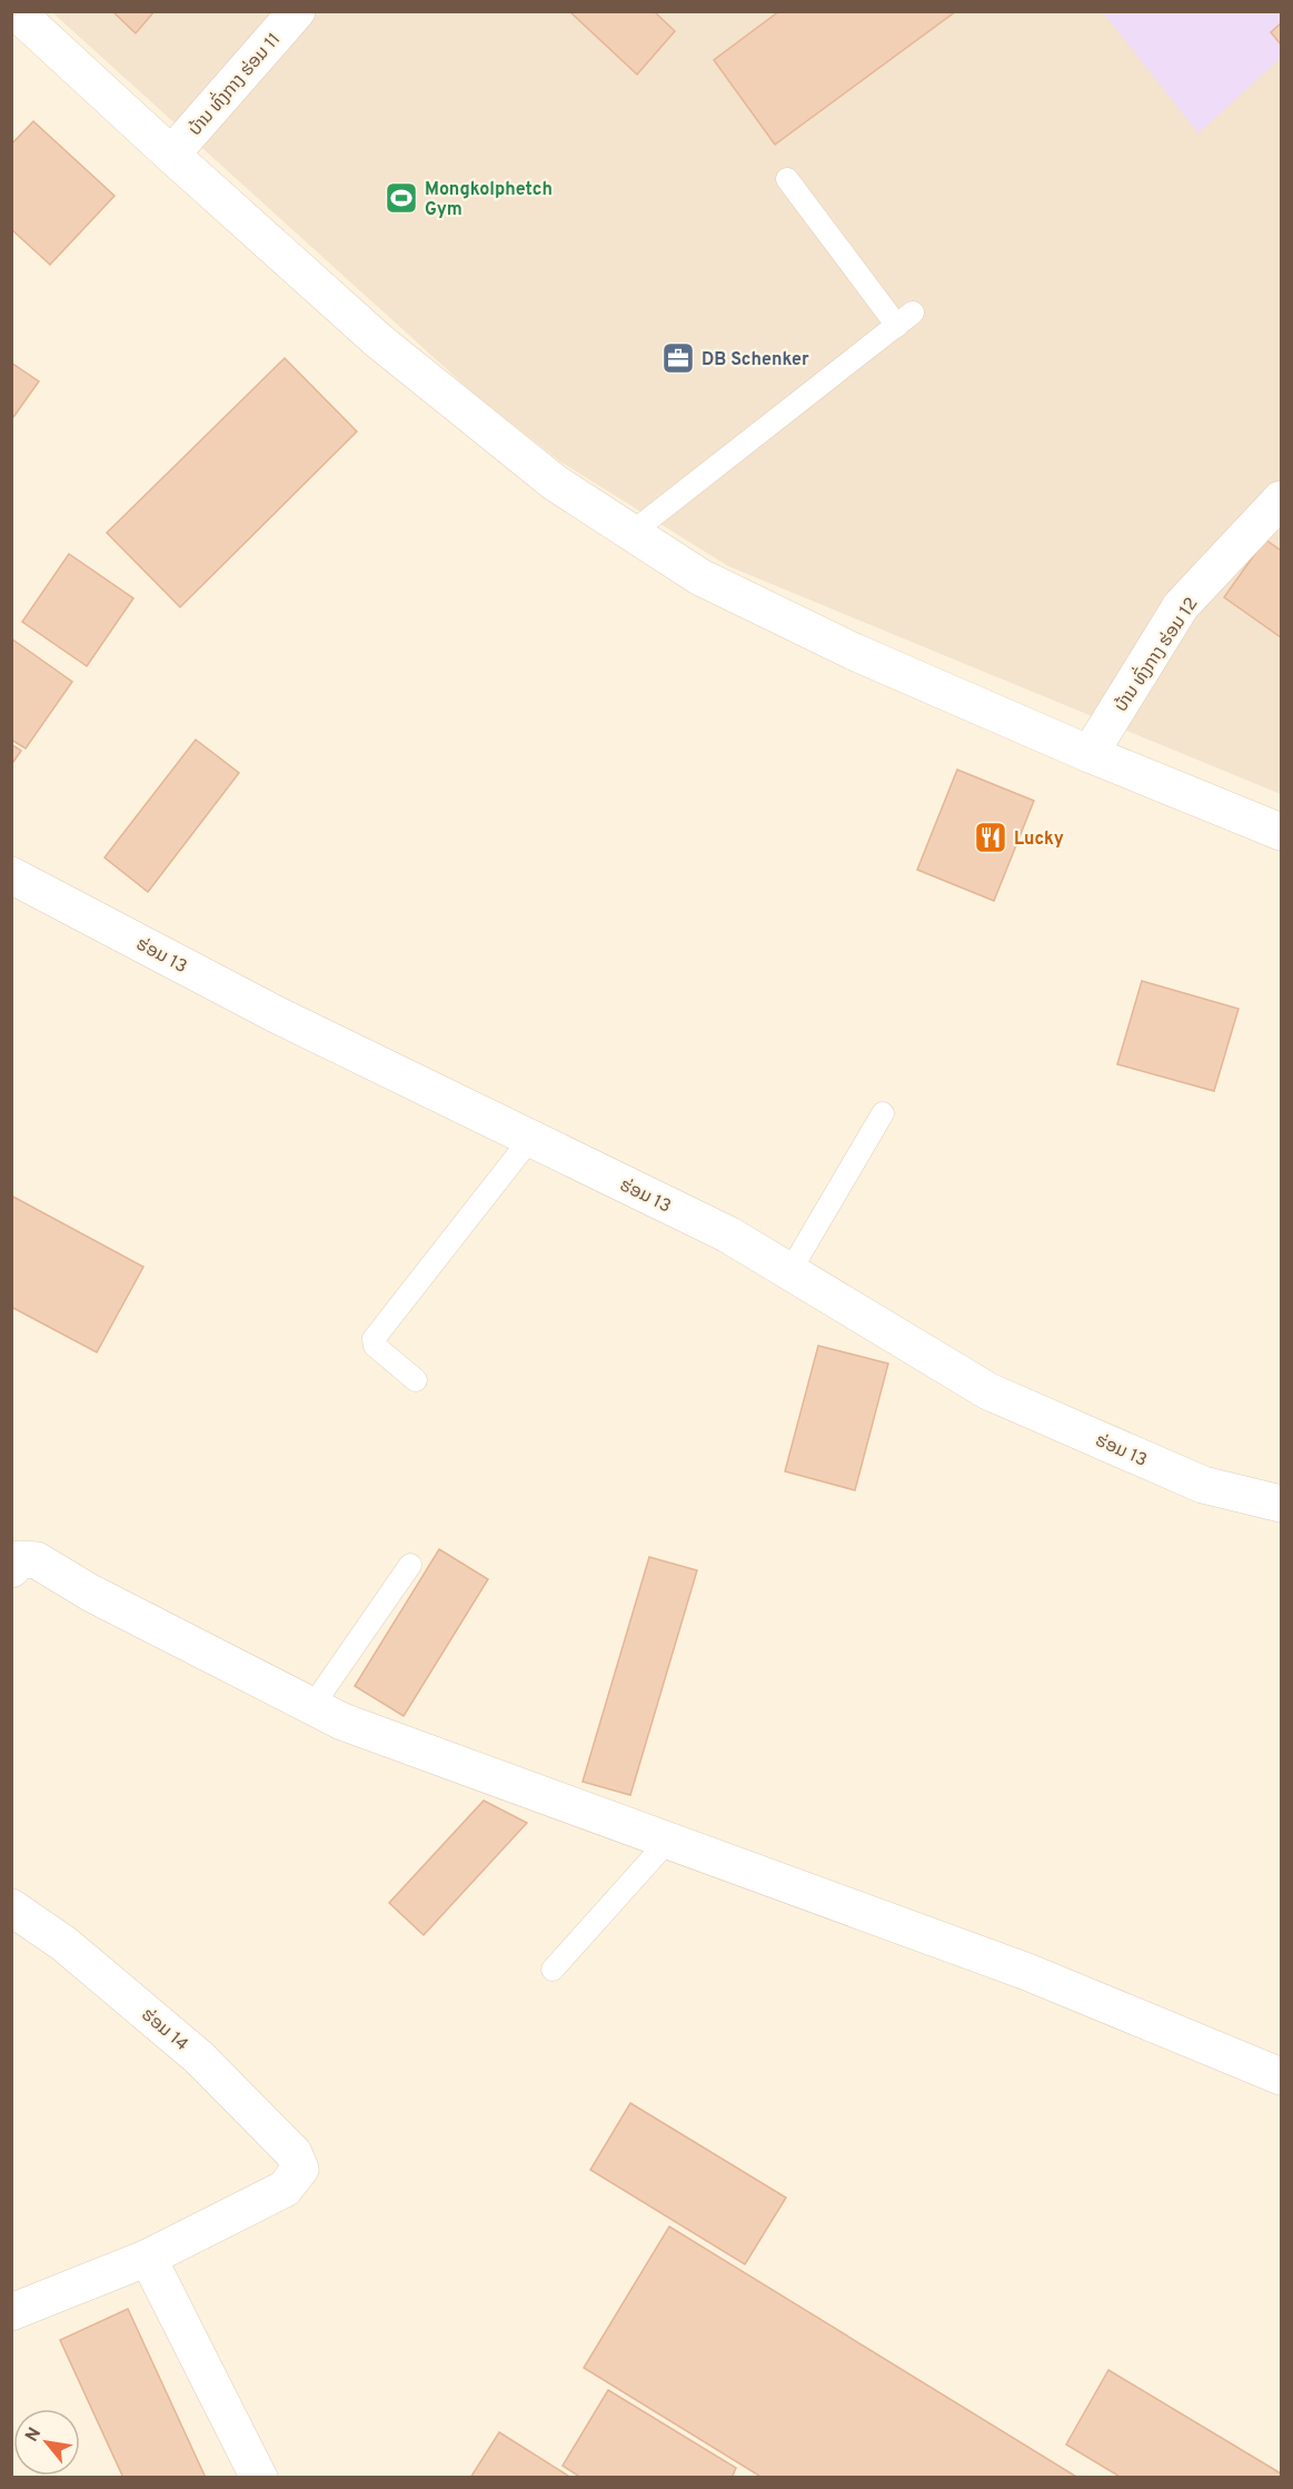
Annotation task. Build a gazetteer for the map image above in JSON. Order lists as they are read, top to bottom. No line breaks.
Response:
{"streets":{"street":["ບ້ານ ທົ່ງກາງ ຮ່ອມ 11","ບ້ານ ທົ່ງກາງ ຮ່ອມ 12","ຮ່ອມ 13","ຮ່ອມ 14"]},"places":{"sports":["Mongkolphetch Gym"],"office":["DB Schenker"],"restaurant":["Lucky"]},"north":"top left"}
